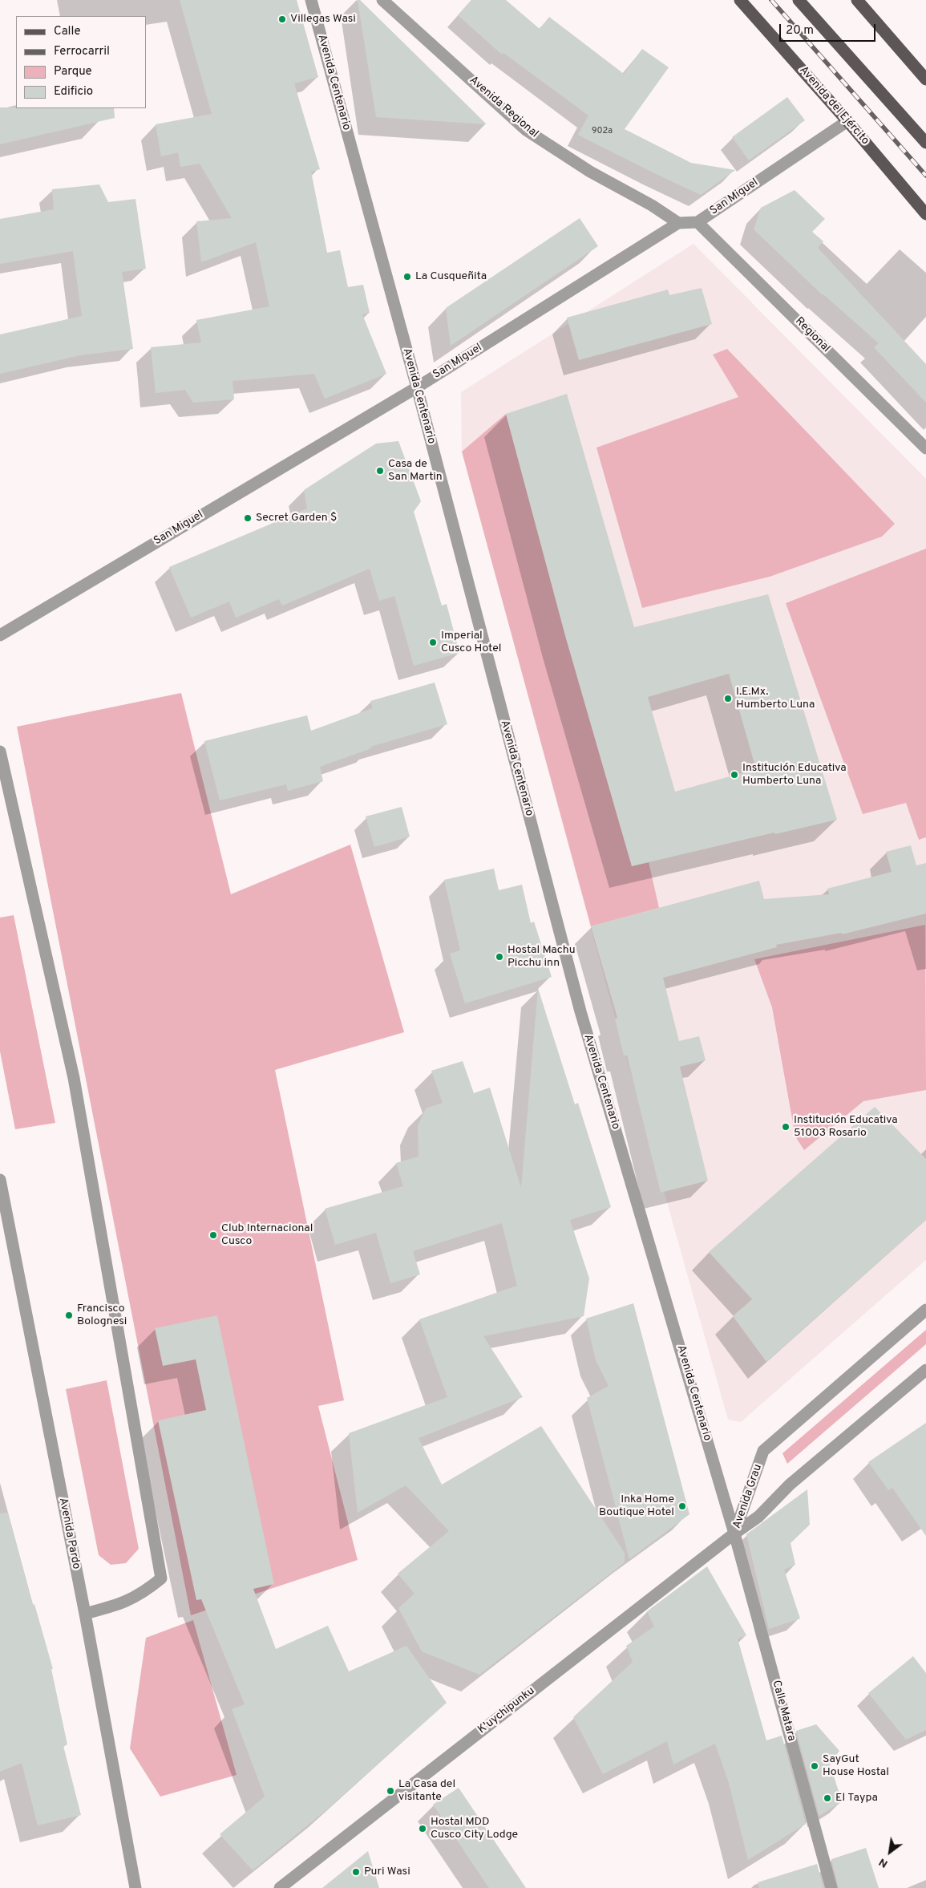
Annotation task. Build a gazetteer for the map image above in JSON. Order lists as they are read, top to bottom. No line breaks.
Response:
{"streets":{"main road":["Avenida del Ejército"],"street":["Avenida Centenario","Avenida Regional","San Miguel","Regional","Avenida Grau","Avenida Pardo","K'uychipunku","Calle Matara"]},"crossings":[["Avenida Centenario","San Miguel"],["Avenida Centenario","Avenida Grau"],["Avenida Centenario","K'uychipunku"],["Avenida Centenario","Calle Matara"],["Avenida del Ejército","San Miguel"],["Avenida Regional","San Miguel"],["San Miguel","Regional"],["Avenida Grau","K'uychipunku"],["Avenida Grau","Calle Matara"],["K'uychipunku","Calle Matara"]],"places":["Villegas Wasi","La Cusqueñita","Casa de San Martin","Secret Garden $","Imperial Cusco Hotel","I.E.Mx. Humberto Luna","Institución Educativa Humberto Luna","Hostal Machu Picchu inn","Institución Educativa 51003 Rosario","Club Internacional Cusco","Francisco Bolognesi","Inka Home Boutique Hotel","SayGut House Hostal","La Casa del visitante","El Taypa","Hostal MDD Cusco City Lodge","Puri Wasi"],"house_numbers":["902a"],"legend":["Calle","Ferrocarril","Parque","Edificio"],"scale_bar":"20 m","north":"bottom left"}
